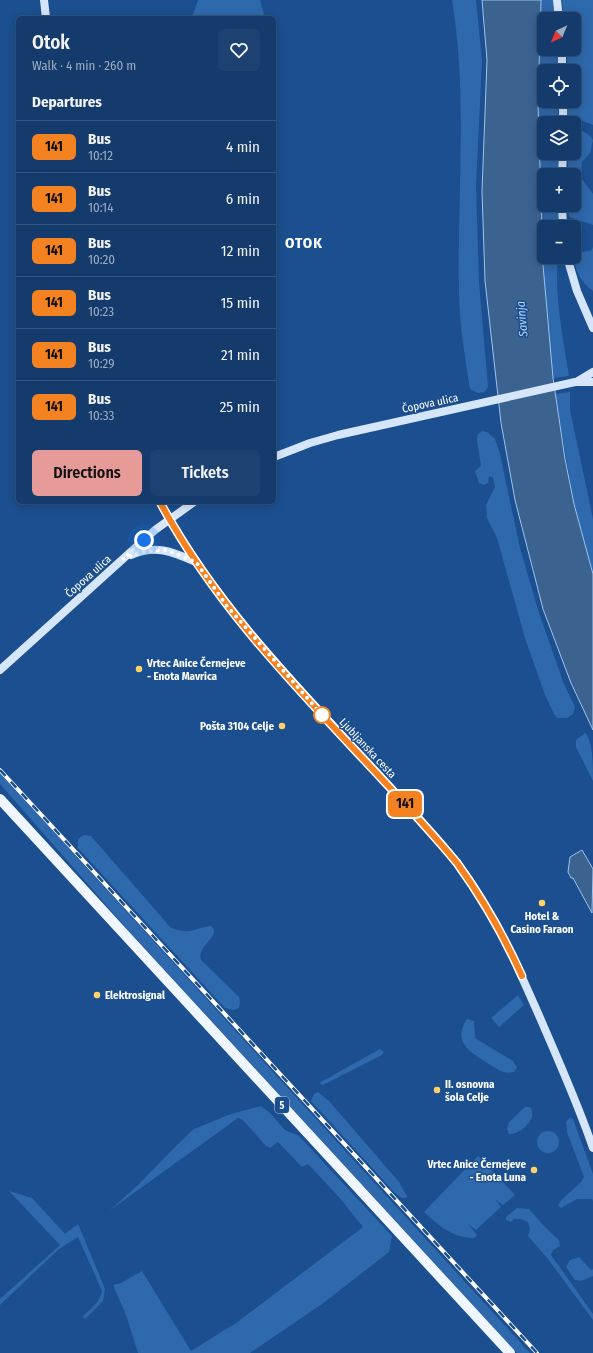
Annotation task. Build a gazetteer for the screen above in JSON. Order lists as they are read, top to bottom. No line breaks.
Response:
{"streets":{"main road":["5"],"street":["Čopova ulica","Ljubljanska cesta"]},"crossings":[["Čopova ulica","Ljubljanska cesta"]],"districts":["OTOK"],"water":["Savinja"],"places":["Vrtec Anice Černejeve - Enota Mavrica","Pošta 3104 Celje","Hotel & Casino Faraon","Elektrosignal","II. osnovna šola Celje","Vrtec Anice Černejeve - Enota Luna"],"lines":["bus line 141"],"north":"bottom left","page":{"on_map":"141","map_buttons":["+","−"],"heading":[["Otok","Walk · 4 min · 260 m"],"Departures"],"list":[{"mark":"141","name":"Bus","note":"10:12","value":"4 min"},{"mark":"141","name":"Bus","note":"10:14","value":"6 min"},{"mark":"141","name":"Bus","note":"10:20","value":"12 min"},{"mark":"141","name":"Bus","note":"10:23","value":"15 min"},{"mark":"141","name":"Bus","note":"10:29","value":"21 min"},{"mark":"141","name":"Bus","note":"10:33","value":"25 min"}],"buttons":["Directions","Tickets"]}}
